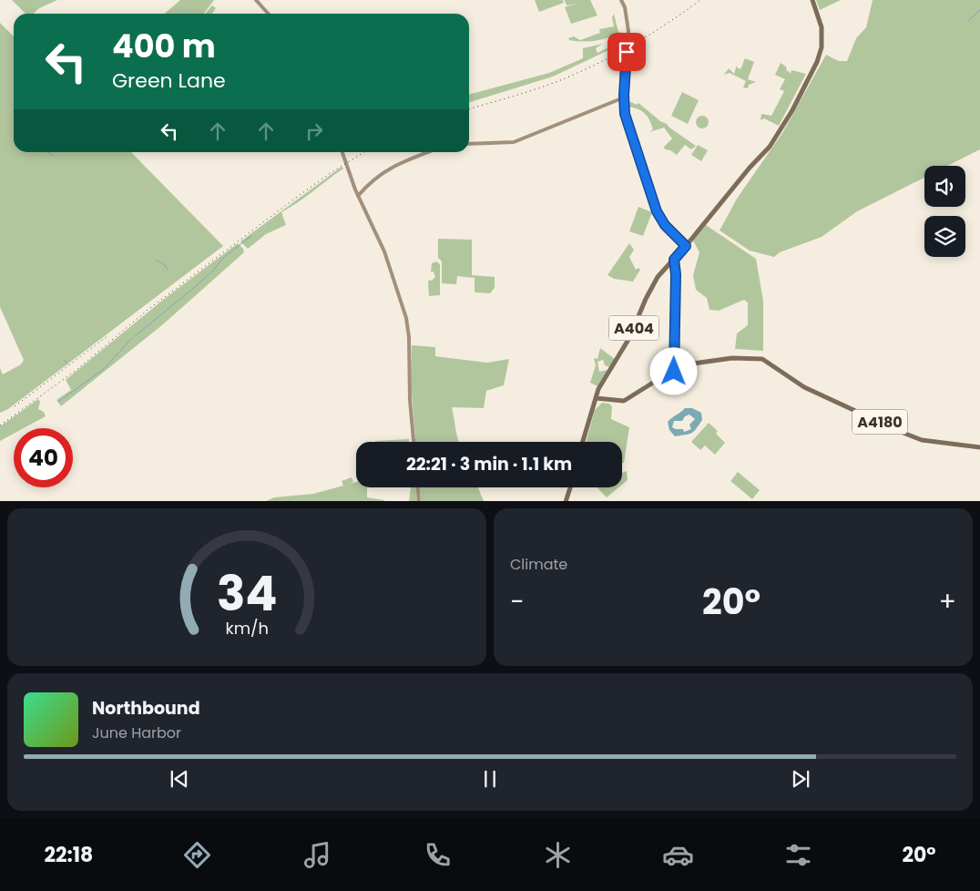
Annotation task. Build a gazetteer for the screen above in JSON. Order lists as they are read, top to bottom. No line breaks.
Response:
{"streets":{"main road":["A404","A4180"]},"crossings":[["A404","A4180"]],"page":{"turn":["400 m","Green Lane"],"limit":"40","trip":"22:21 · 3 min · 1.1 km","tile":"Climate","heat":["−","20°","+"],"song":["Northbound","June Harbor"],"tabs":["22:18","20°"],"gauge":["34","km/h"]}}
